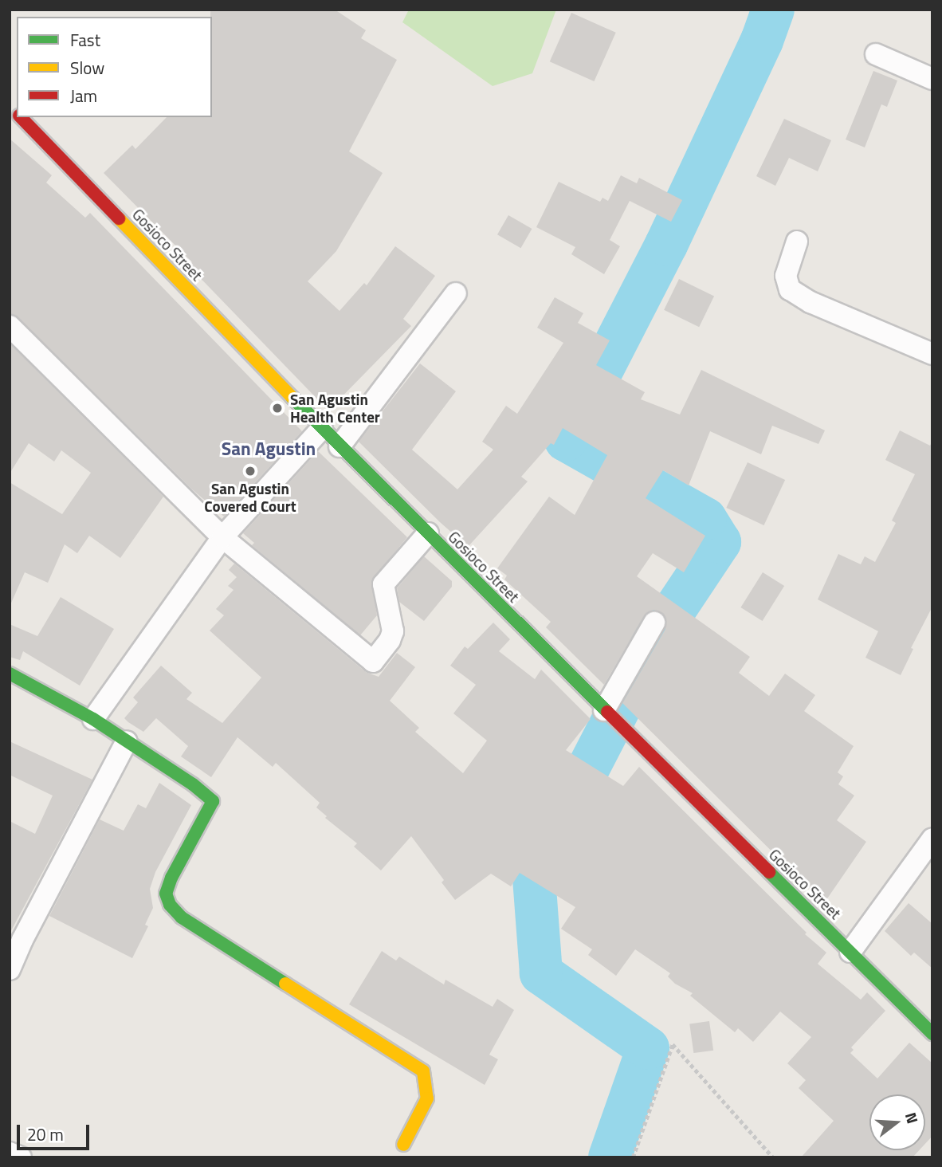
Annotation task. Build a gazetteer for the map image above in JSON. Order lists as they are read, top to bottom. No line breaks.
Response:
{"streets":{"street":["Gosioco Street"]},"districts":["San Agustin"],"places":["San Agustin Health Center","San Agustin Covered Court"],"legend":["Fast","Slow","Jam"],"scale_bar":"20 m","north":"right"}
